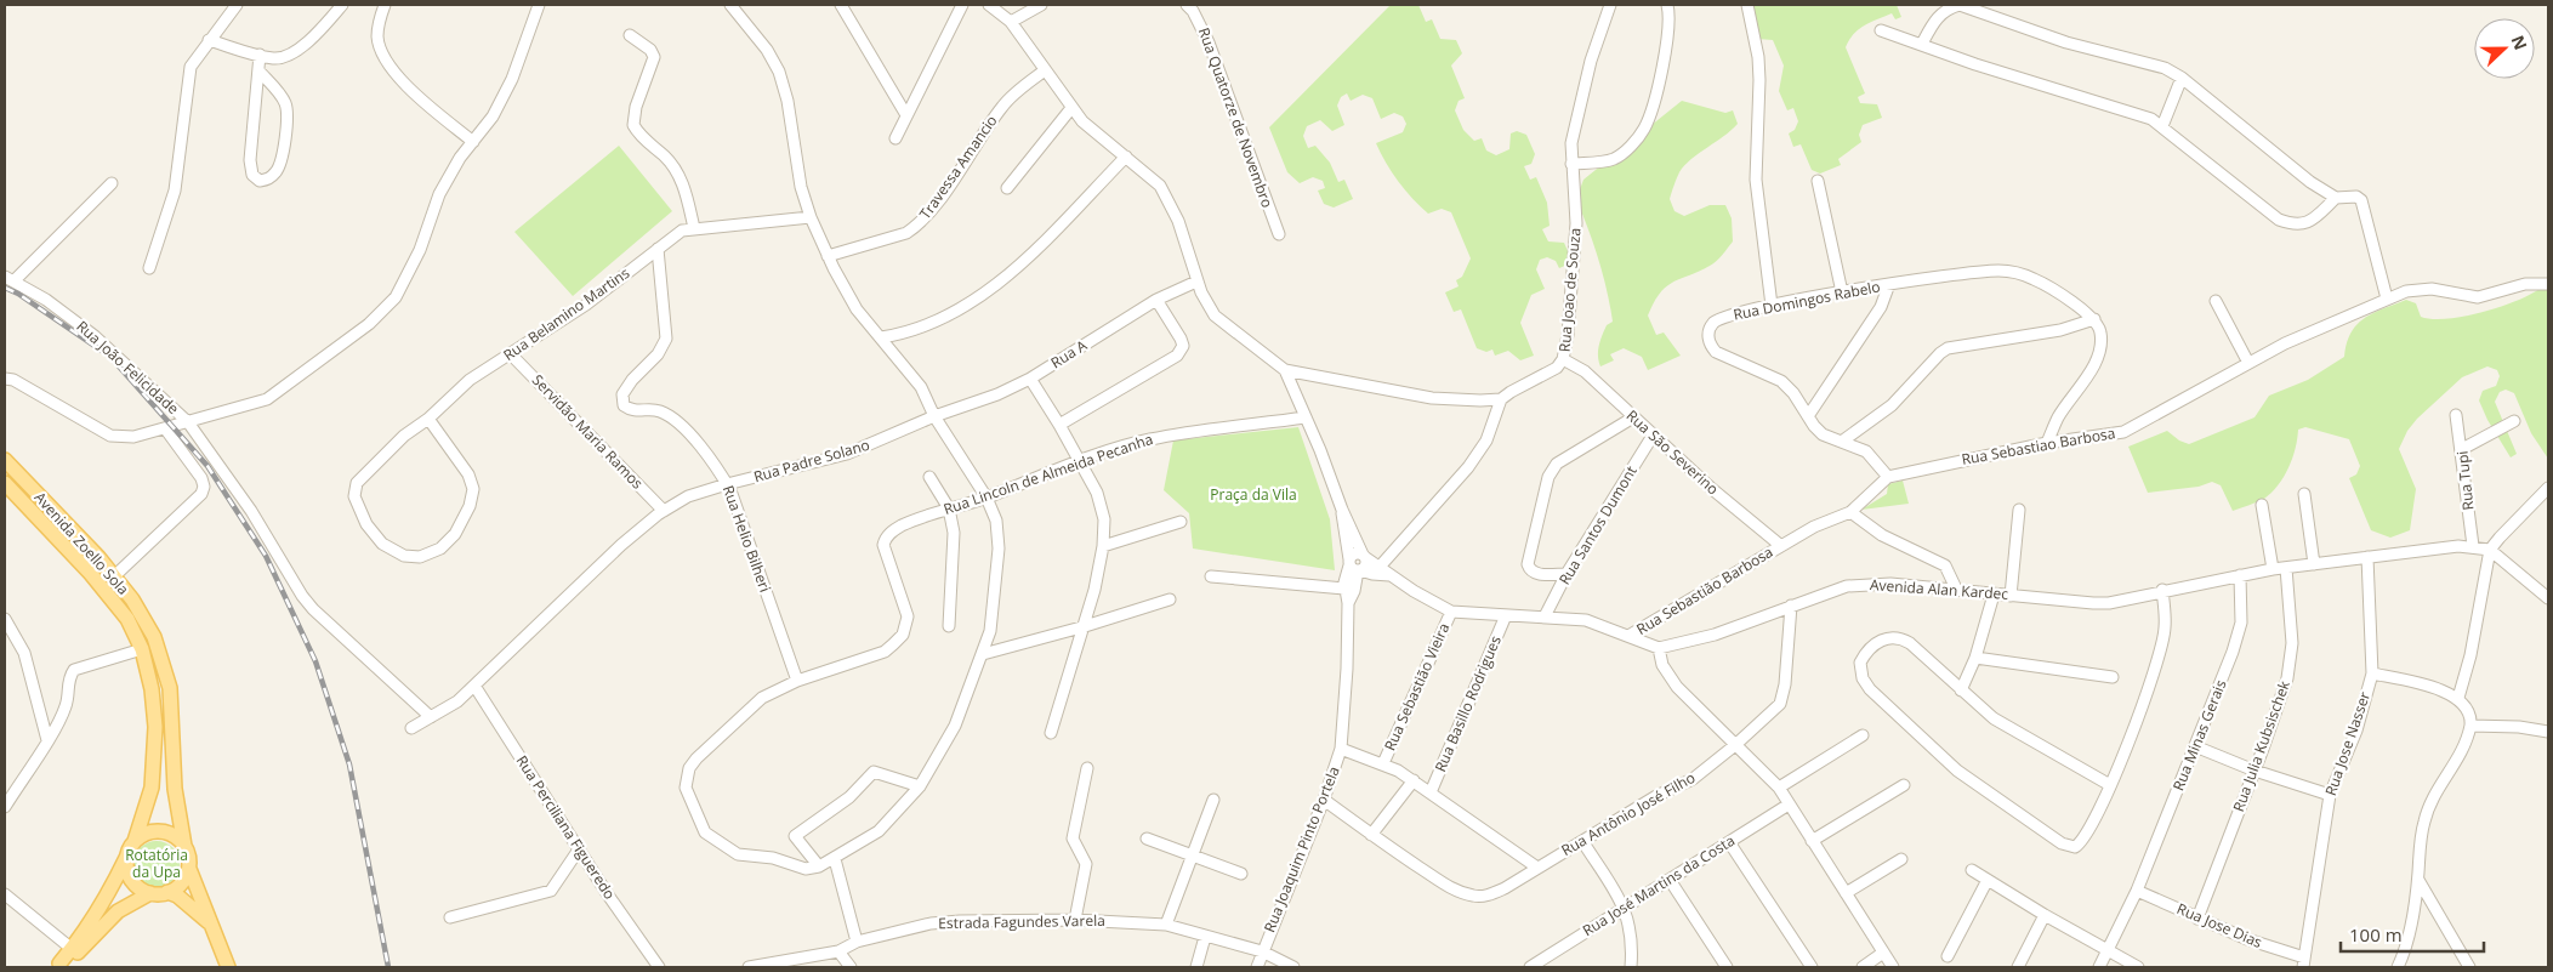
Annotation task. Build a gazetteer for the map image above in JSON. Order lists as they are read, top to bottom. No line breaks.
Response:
{"streets":{"main road":["Avenida Zoello Sola"],"street":["Rua Quatorze de Novembro","Travessa Amancio","Rua Joao de Souza","Rua Domingos Rabelo","Rua Belamino Martins","Rua A","Rua João Felicidade","Servidão Maria Ramos","Rua Sebastiao Barbosa","Rua São Severino","Rua Padre Solano","Rua Lincoln de Almeida Pecanha","Rua Tupi","Rua Santos Dumont","Rua Helio Bilheri","Avenida Alan Kardec","Rua Sebastião Barbosa","Rua Sebastião Vieira","Rua Basillo Rodrigues","Rua Minas Gerais","Rua Jose Nasser","Rua Julia Kubsischek","Rua Antônio José Filho","Rua Perciliana Figueredo","Rua Joaquim Pinto Portela","Rua José Martins da Costa","Estrada Fagundes Varela","Rua Jose Dias"]},"crossings":[["Rua Joao de Souza","Rua São Severino"],["Rua Domingos Rabelo","Rua Sebastiao Barbosa"],["Rua Belamino Martins","Servidão Maria Ramos"],["Rua Belamino Martins","Rua Helio Bilheri"],["Rua A","Rua Padre Solano"],["Rua João Felicidade","Rua Padre Solano"],["Servidão Maria Ramos","Rua Padre Solano"],["Rua São Severino","Rua Santos Dumont"],["Rua São Severino","Rua Sebastião Barbosa"],["Rua Padre Solano","Rua Helio Bilheri"],["Rua Padre Solano","Rua Perciliana Figueredo"],["Rua Lincoln de Almeida Pecanha","Rua Helio Bilheri"],["Rua Tupi","Avenida Alan Kardec"],["Avenida Alan Kardec","Rua Minas Gerais"],["Avenida Alan Kardec","Rua Jose Nasser"],["Avenida Alan Kardec","Rua Julia Kubsischek"],["Avenida Alan Kardec","Rua Antônio José Filho"],["Rua Minas Gerais","Rua Jose Dias"],["Rua Jose Nasser","Rua Jose Dias"],["Rua Julia Kubsischek","Rua Jose Dias"],["Rua Antônio José Filho","Rua Joaquim Pinto Portela"],["Rua Joaquim Pinto Portela","Estrada Fagundes Varela"]],"parks":["Praça da Vila","Rotatória da Upa"],"scale_bar":"100 m","north":"right"}
